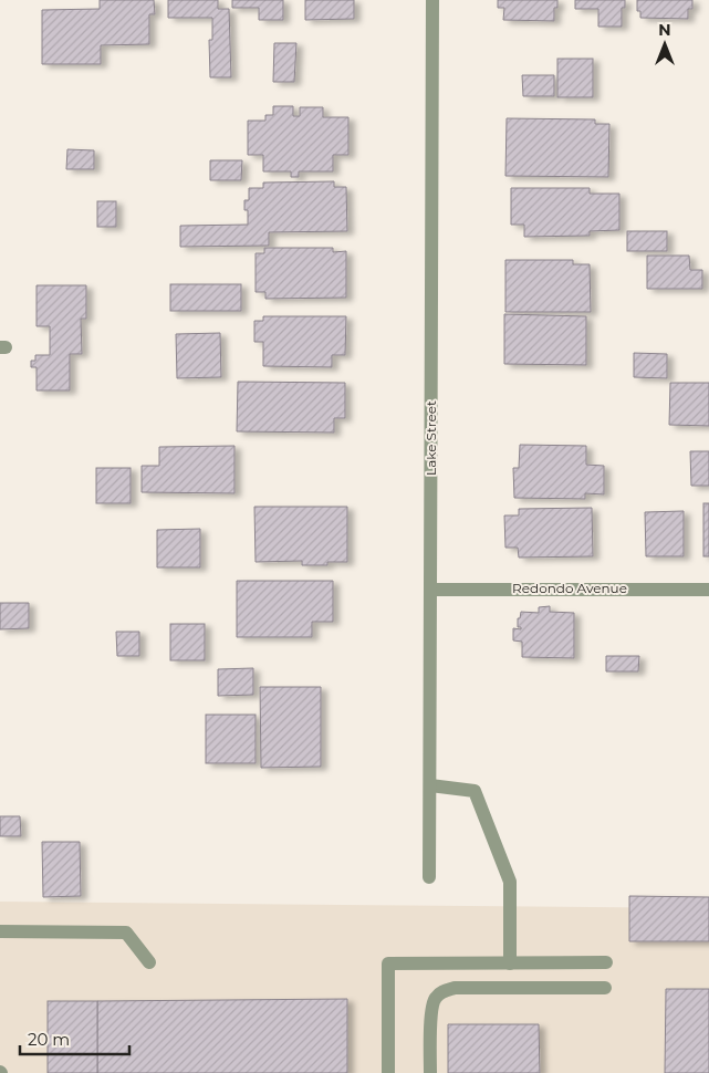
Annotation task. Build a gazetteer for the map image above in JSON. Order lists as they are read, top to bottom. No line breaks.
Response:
{"streets":{"street":["Lake Street","Redondo Avenue"]},"crossings":[["Lake Street","Redondo Avenue"]],"scale_bar":"20 m","north":"top"}
